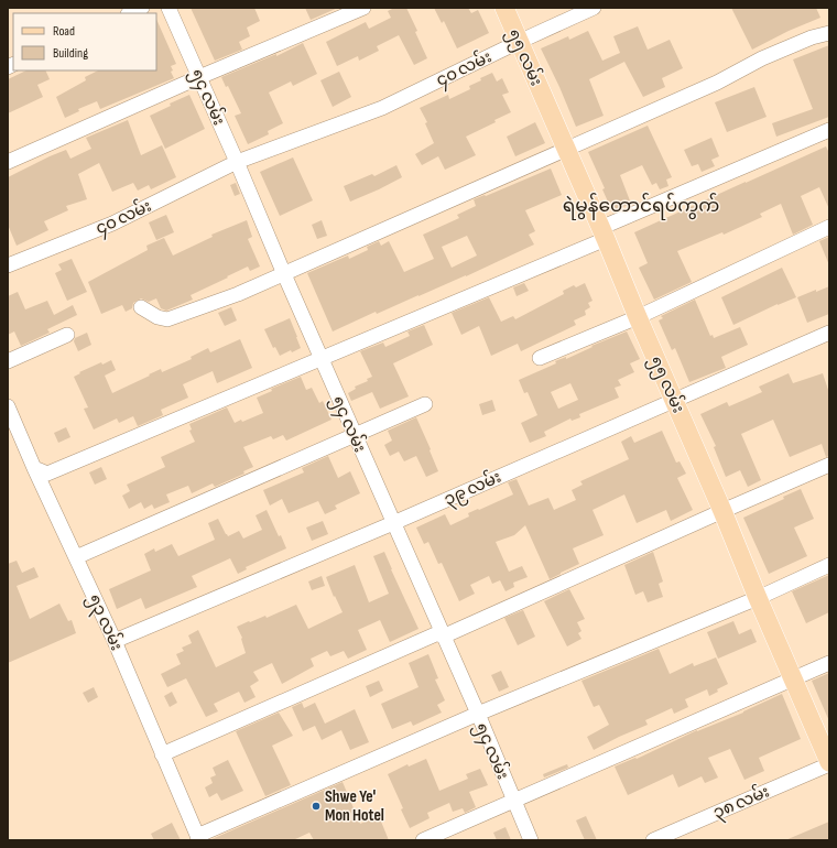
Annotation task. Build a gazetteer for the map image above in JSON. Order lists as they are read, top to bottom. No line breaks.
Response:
{"streets":{"main road":["၅၅ လမ်း"],"street":["၄၀ လမ်း","၅၄ လမ်း","၃၉ လမ်း","၅၃ လမ်း","၃၈ လမ်း"]},"crossings":[["၅၅ လမ်း","၄၀ လမ်း"],["၅၅ လမ်း","၃၉ လမ်း"],["၅၅ လမ်း","၃၈ လမ်း"],["၄၀ လမ်း","၅၄ လမ်း"],["၅၄ လမ်း","၃၉ လမ်း"],["၃၉ လမ်း","၅၃ လမ်း"]],"districts":["ရဲမွန်တောင်ရပ်ကွက်"],"places":["Shwe Ye' Mon Hotel"],"legend":["Road","Building"]}
